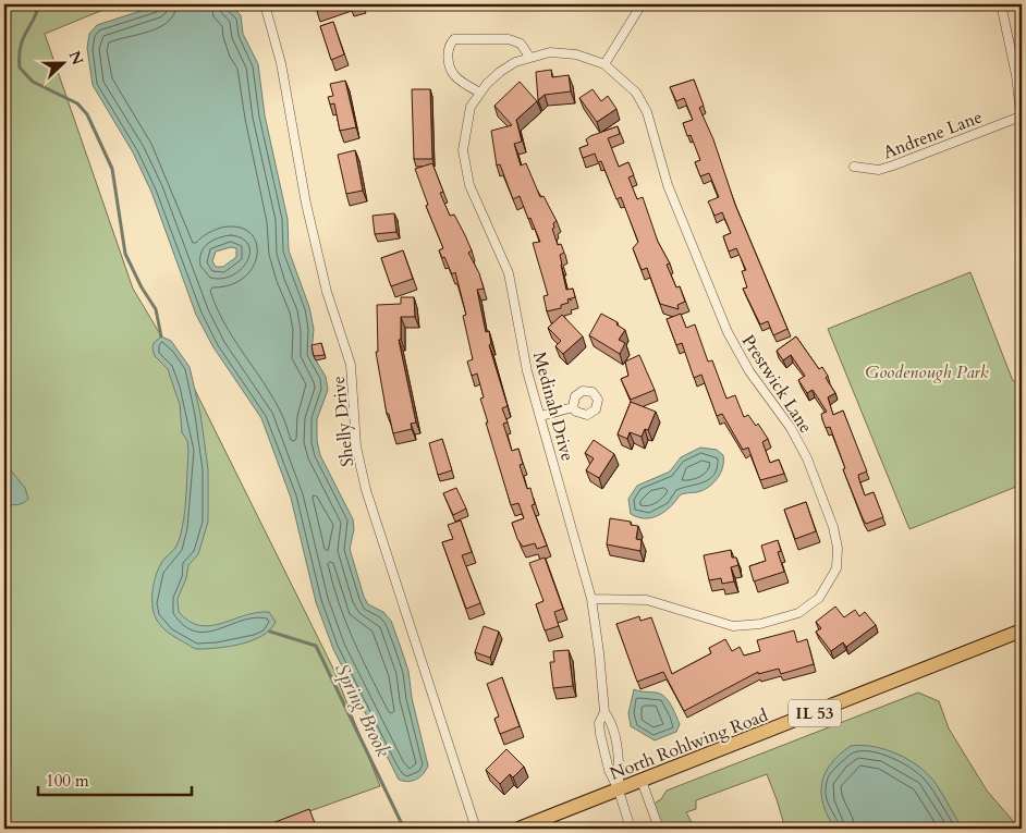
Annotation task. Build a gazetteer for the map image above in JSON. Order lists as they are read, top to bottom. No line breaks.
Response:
{"streets":{"main road":["IL 53","North Rohlwing Road"],"street":["Andrene Lane","Prestwick Lane","Medinah Drive","Shelly Drive"]},"crossings":[["Prestwick Lane","Medinah Drive"],["Medinah Drive","North Rohlwing Road"]],"water":["Spring Brook"],"parks":["Goodenough Park"],"scale_bar":"100 m","north":"right"}
